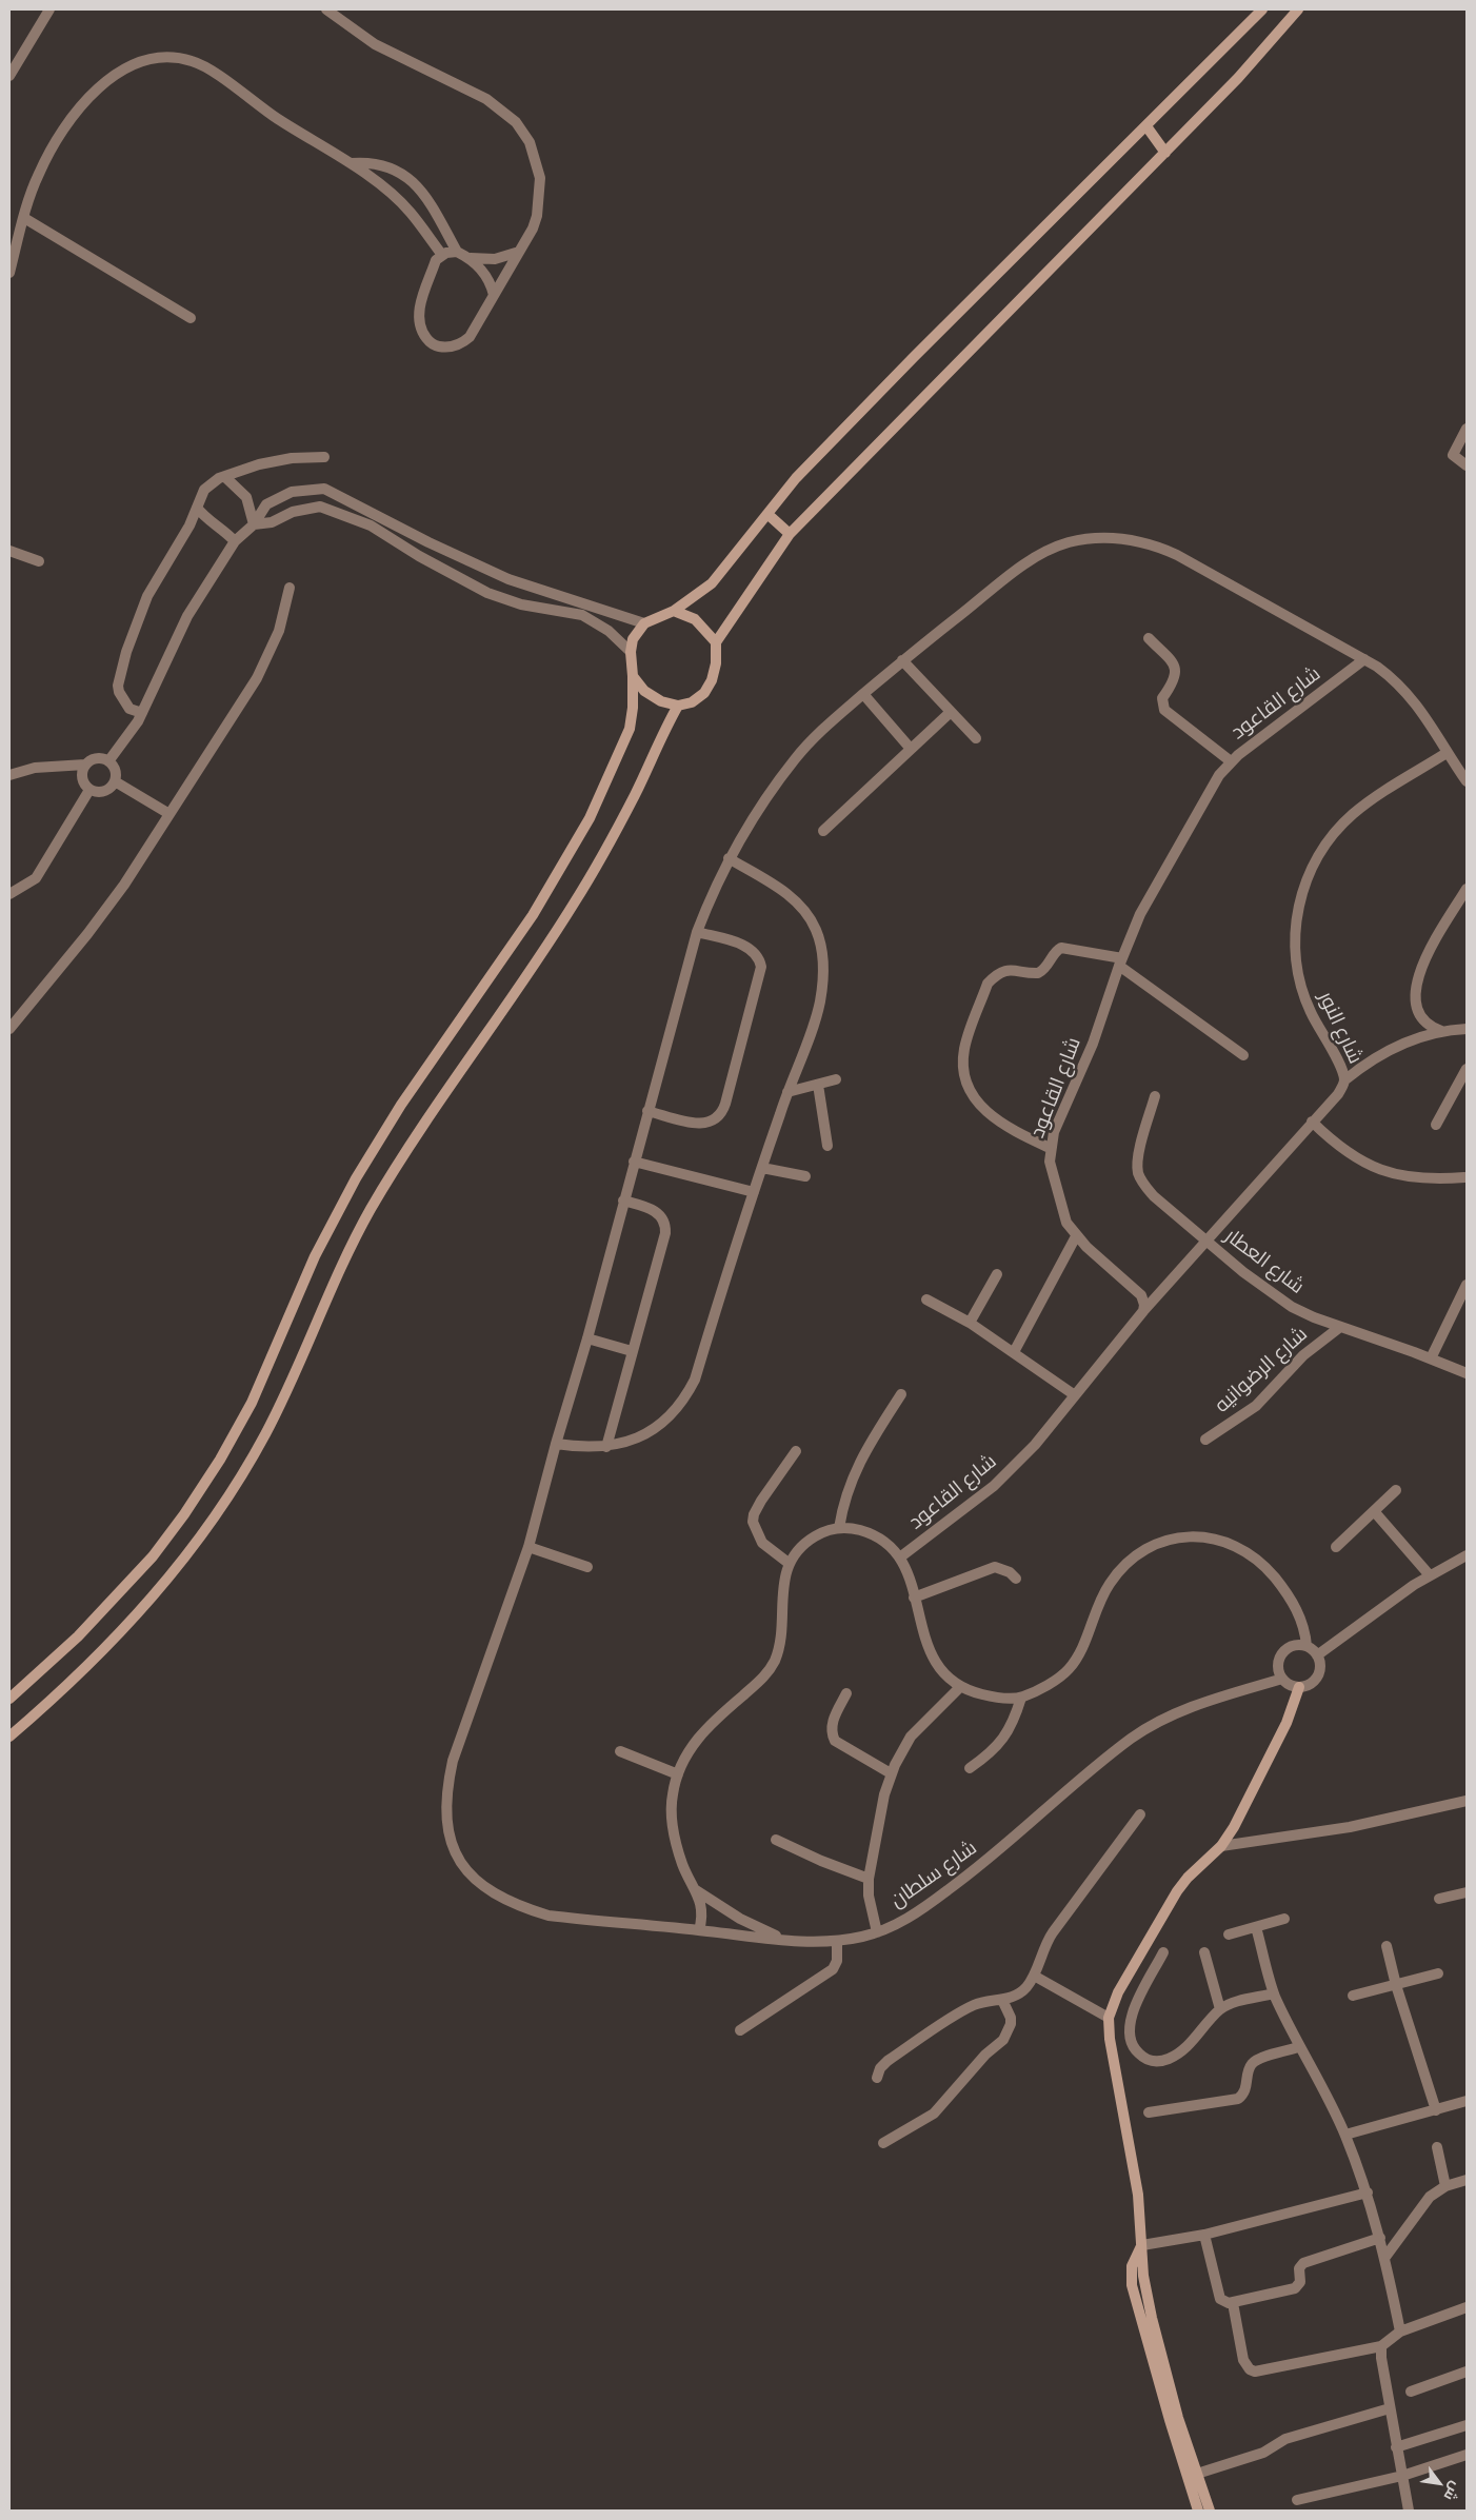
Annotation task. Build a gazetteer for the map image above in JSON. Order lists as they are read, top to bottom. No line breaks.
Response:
{"streets":{"street":["شارع القاعود","شارع النور","شارع العطار","شارع الرضوانيه","شارع سلطان"]},"crossings":[["شارع القاعود","شارع النور"],["شارع النور","شارع العطار"],["شارع العطار","شارع الرضوانيه"]],"north":"bottom right"}
